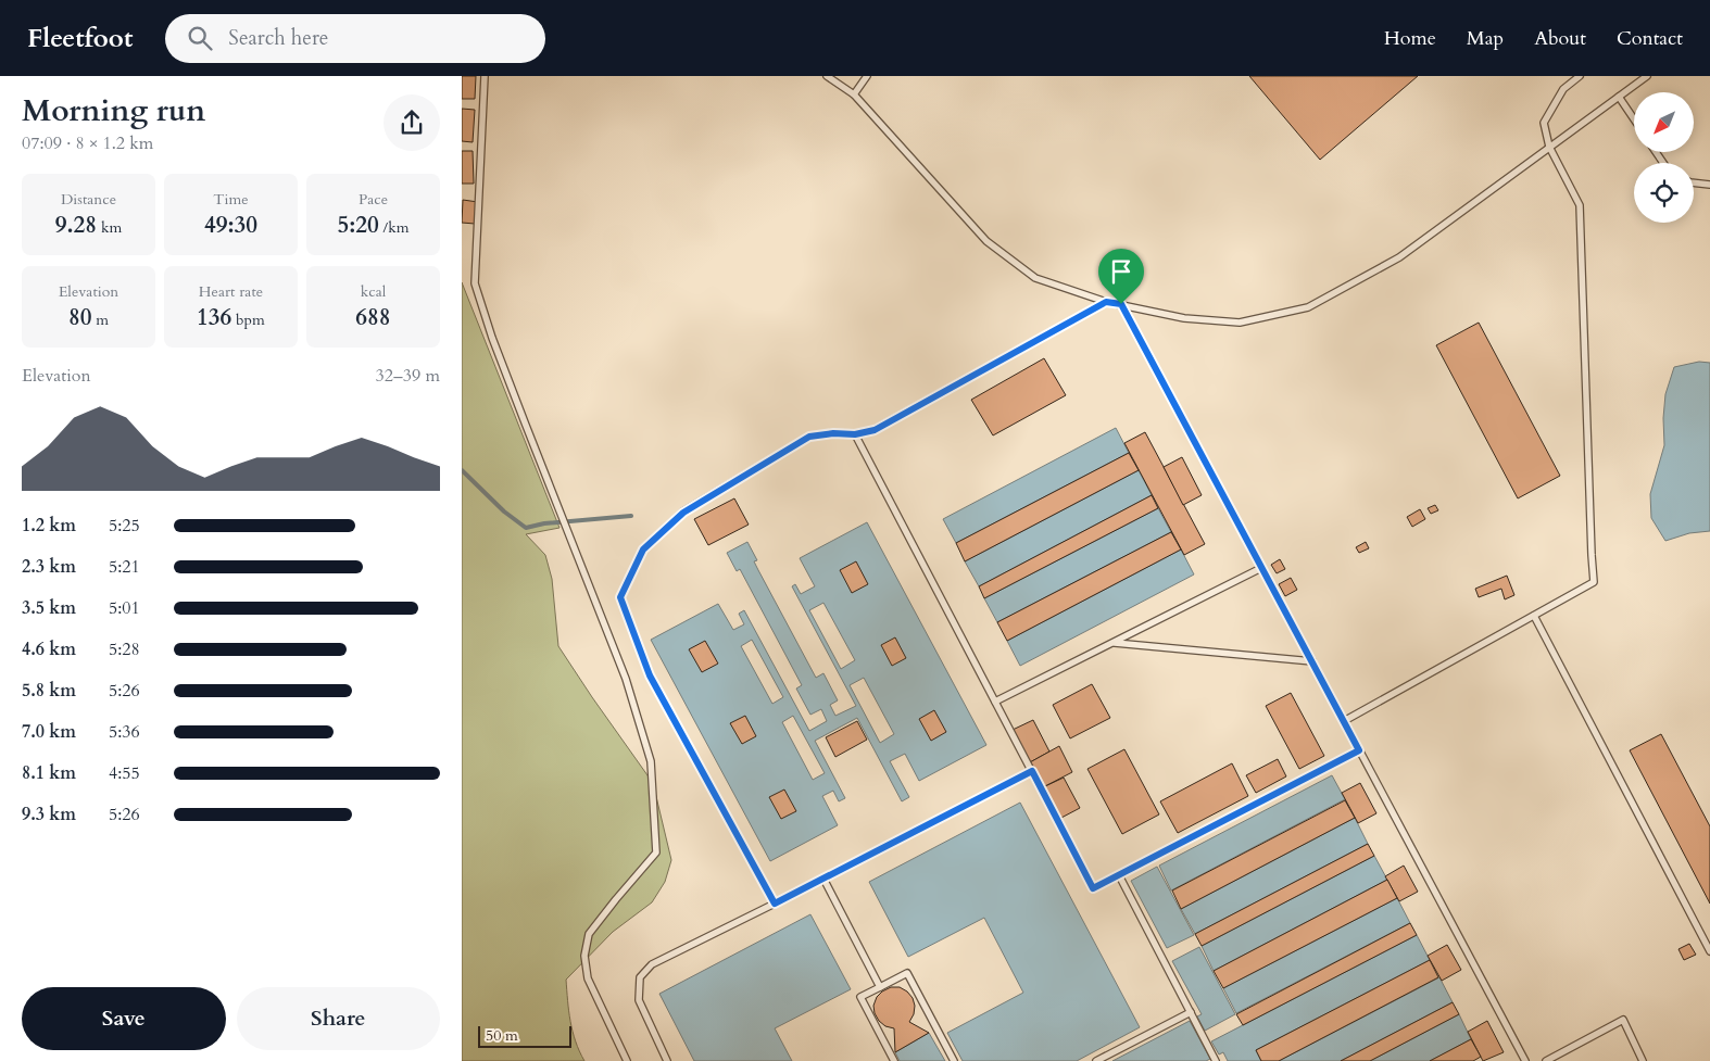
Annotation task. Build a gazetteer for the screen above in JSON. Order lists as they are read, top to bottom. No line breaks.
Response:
{"scale_bar":"50 m","north":"bottom left","page":{"header":"Fleetfoot","search":"Search here","nav":["Home","Map","About","Contact"],"heading":["Morning run","07:09 · 8 × 1.2 km"],"stats":[["Distance","9.28 km"],["Time","49:30"],["Pace","5:20 /km"],["Elevation","80 m"],["Heart rate","136 bpm"],["kcal","688"]],"chart":["Elevation","32–39 m"],"list":[{"name":"1.2 km","note":"5:25"},{"name":"2.3 km","note":"5:21"},{"name":"3.5 km","note":"5:01"},{"name":"4.6 km","note":"5:28"},{"name":"5.8 km","note":"5:26"},{"name":"7.0 km","note":"5:36"},{"name":"8.1 km","note":"4:55"},{"name":"9.3 km","note":"5:26"}],"buttons":["Save","Share"],"scale":"50 m"}}
